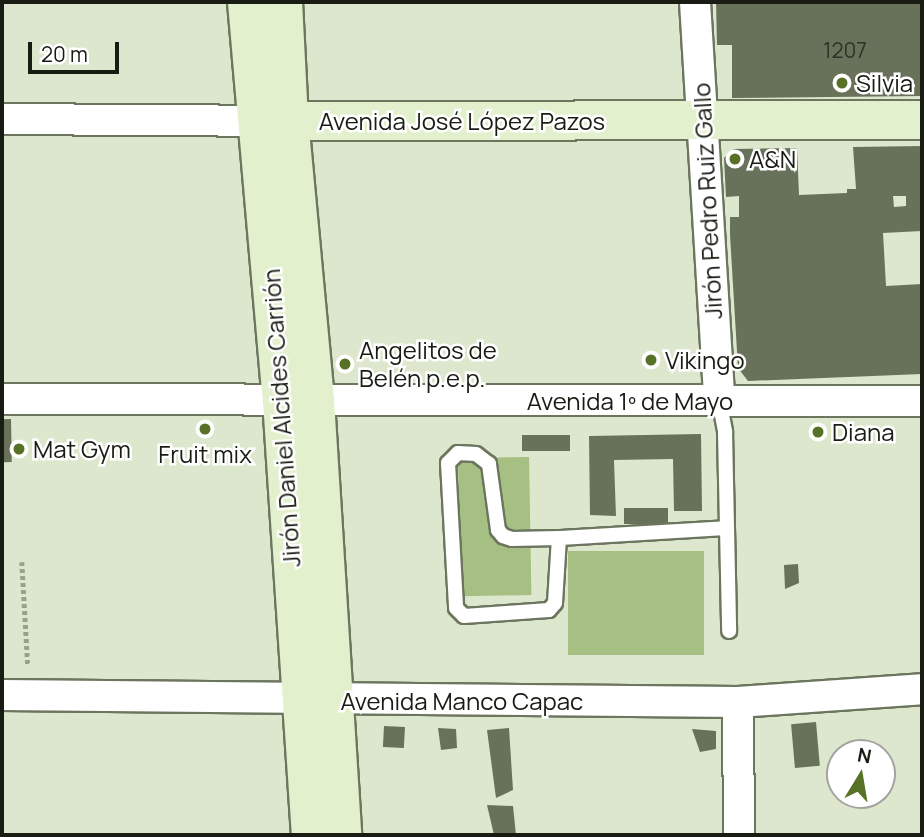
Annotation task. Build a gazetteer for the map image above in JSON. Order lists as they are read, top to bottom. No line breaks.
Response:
{"streets":{"street":["Avenida José López Pazos","Jirón Pedro Ruiz Gallo","Avenida 1º de Mayo","Jirón Daniel Alcides Carrión","Avenida Manco Capac"]},"crossings":[["Avenida José López Pazos","Jirón Pedro Ruiz Gallo"],["Avenida José López Pazos","Jirón Daniel Alcides Carrión"],["Jirón Pedro Ruiz Gallo","Avenida 1º de Mayo"],["Avenida 1º de Mayo","Jirón Daniel Alcides Carrión"],["Jirón Daniel Alcides Carrión","Avenida Manco Capac"]],"places":["Silvia","A&N","Vikingo","Angelitos de Belén p.e.p.","Fruit mix","Diana","Mat Gym"],"house_numbers":["1207"],"scale_bar":"20 m","north":"top"}
